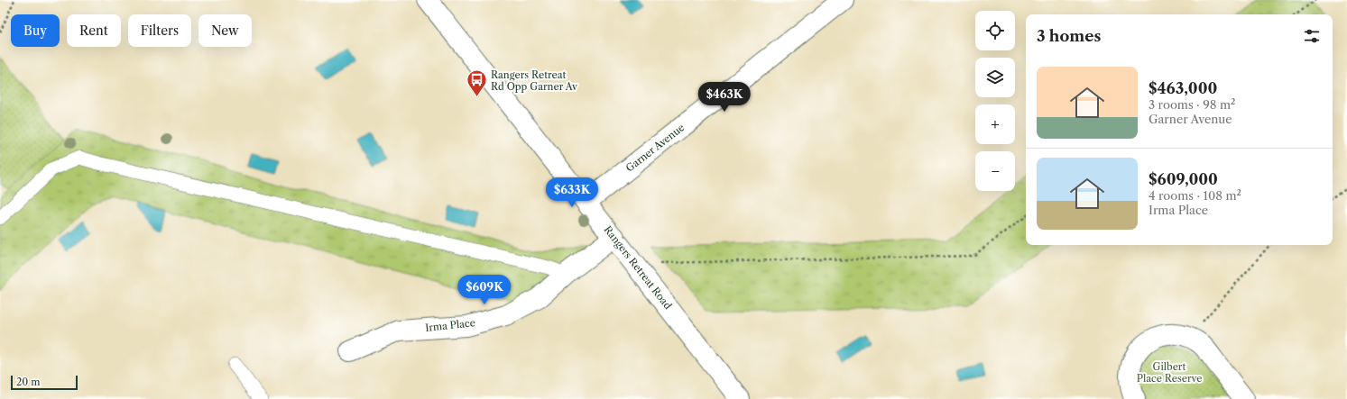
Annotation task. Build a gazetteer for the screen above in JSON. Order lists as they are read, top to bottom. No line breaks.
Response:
{"streets":{"street":["Garner Avenue","Rangers Retreat Road","Irma Place"]},"crossings":[["Garner Avenue","Rangers Retreat Road"],["Rangers Retreat Road","Irma Place"]],"parks":["Gilbert Place Reserve"],"places":{"bus stop":["Rangers Retreat Rd Opp Garner Av"]},"scale_bar":"20 m","page":{"map_buttons":["+","−"],"chip":["Buy","Rent","Filters","New"],"heading":"3 homes","list":[{"name":"$463,000","note":"3 rooms · 98 m² · Garner Avenue"},{"name":"$609,000","note":"4 rooms · 108 m² · Irma Place"}],"price":["$463K","$633K","$609K"],"scale":"20 m"}}
